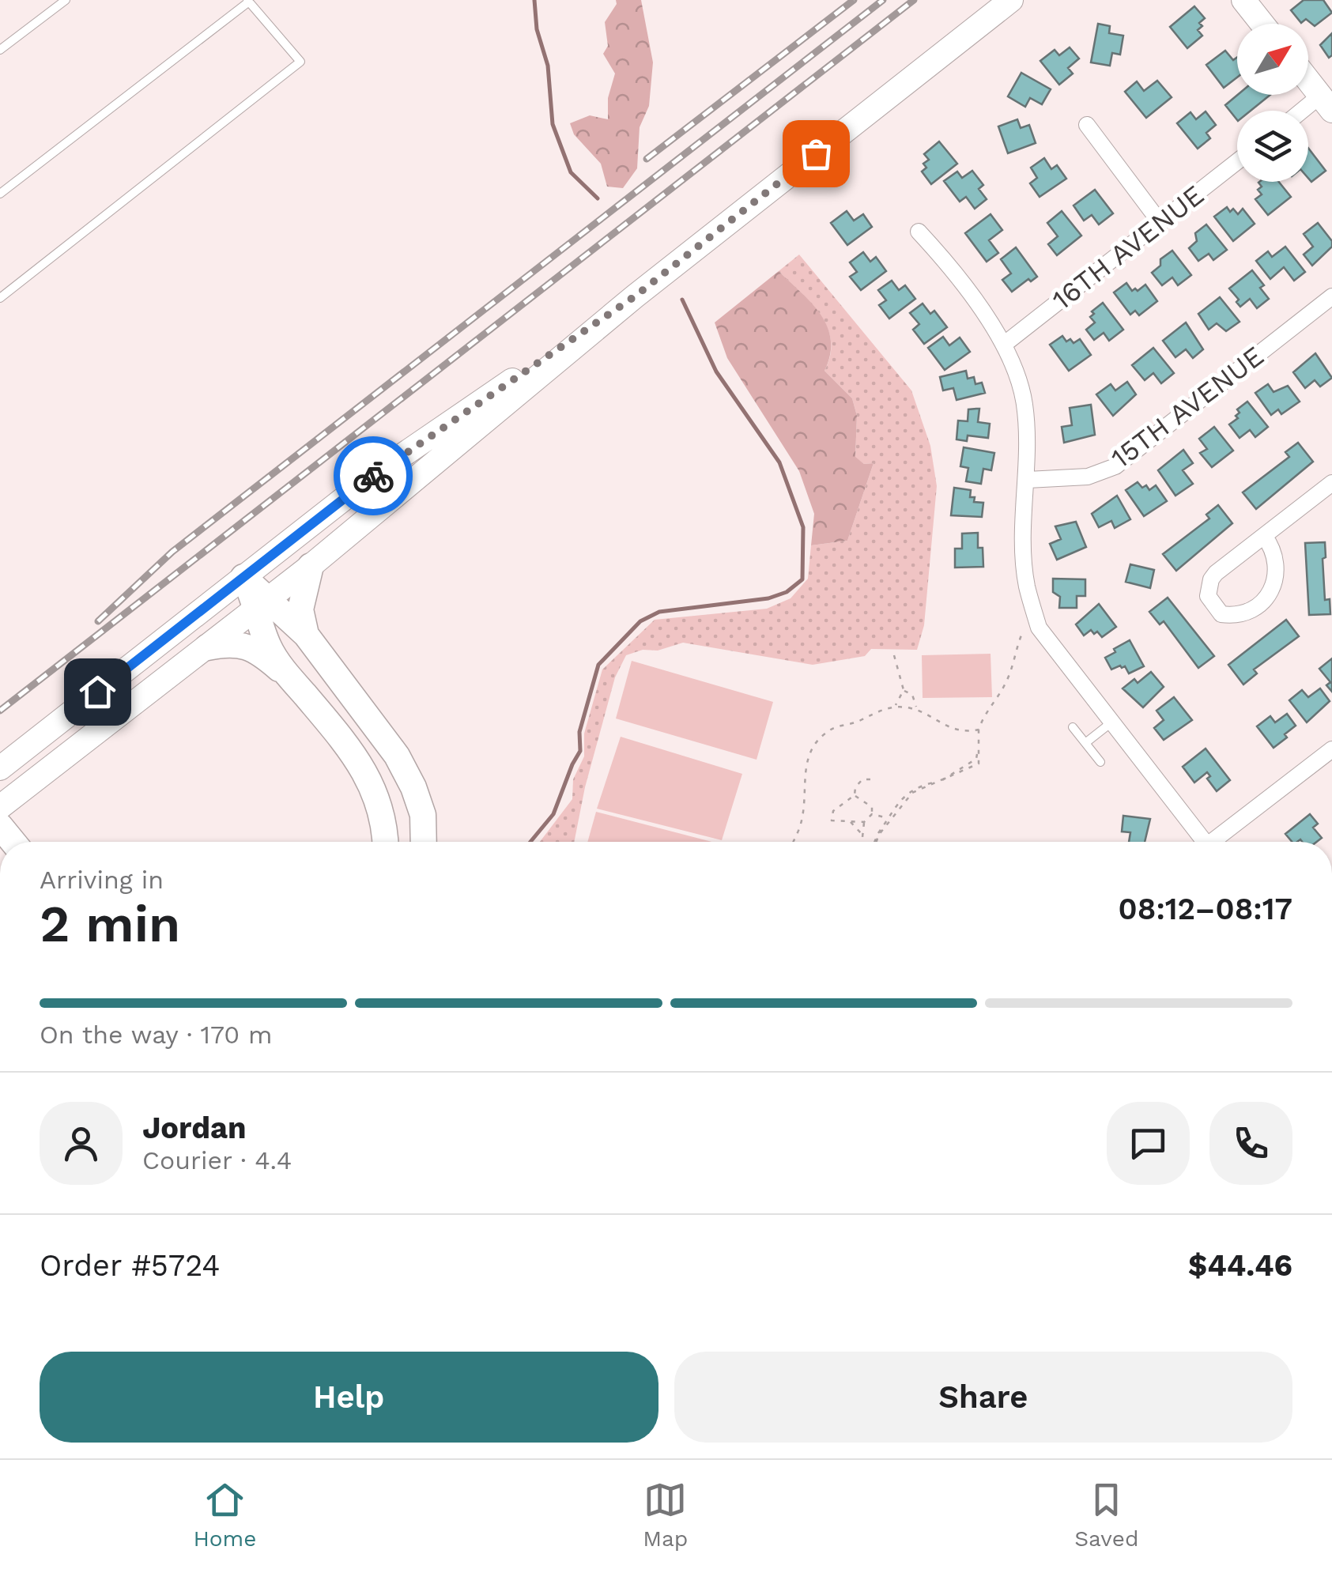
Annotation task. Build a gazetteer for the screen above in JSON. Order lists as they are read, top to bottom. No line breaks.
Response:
{"streets":{"street":["16TH AVENUE","15TH AVENUE"]},"north":"top right","page":{"heading":["2 min","Arriving in","08:12–08:17"],"panel":["Jordan","Courier · 4.4","Order #5724","$44.46"],"bar":"On the way · 170 m","buttons":["Help","Share"],"tabs":["Home","Map","Saved"]}}
